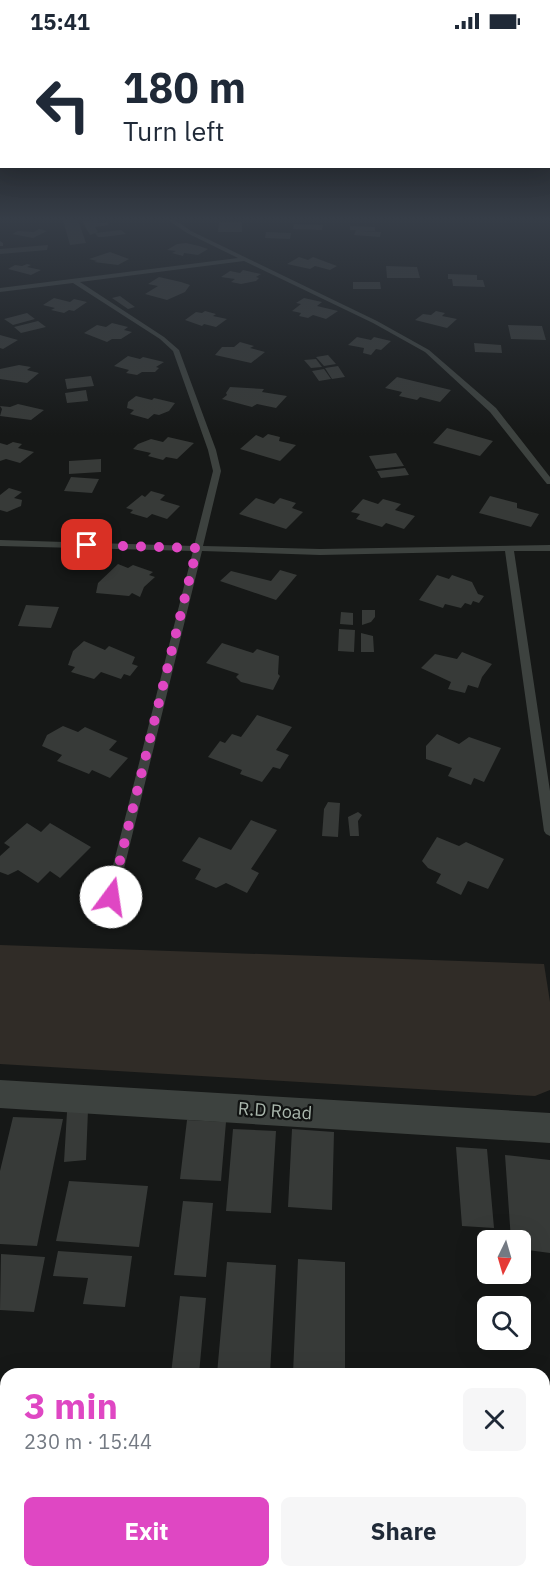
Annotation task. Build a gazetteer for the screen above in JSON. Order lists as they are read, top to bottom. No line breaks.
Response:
{"streets":{"street":["R.D Road"]},"north":"bottom","page":{"status":"15:41","turn":["180 m","Turn left"],"heading":["3 min","230 m · 15:44"],"buttons":["Exit","Share"]}}
